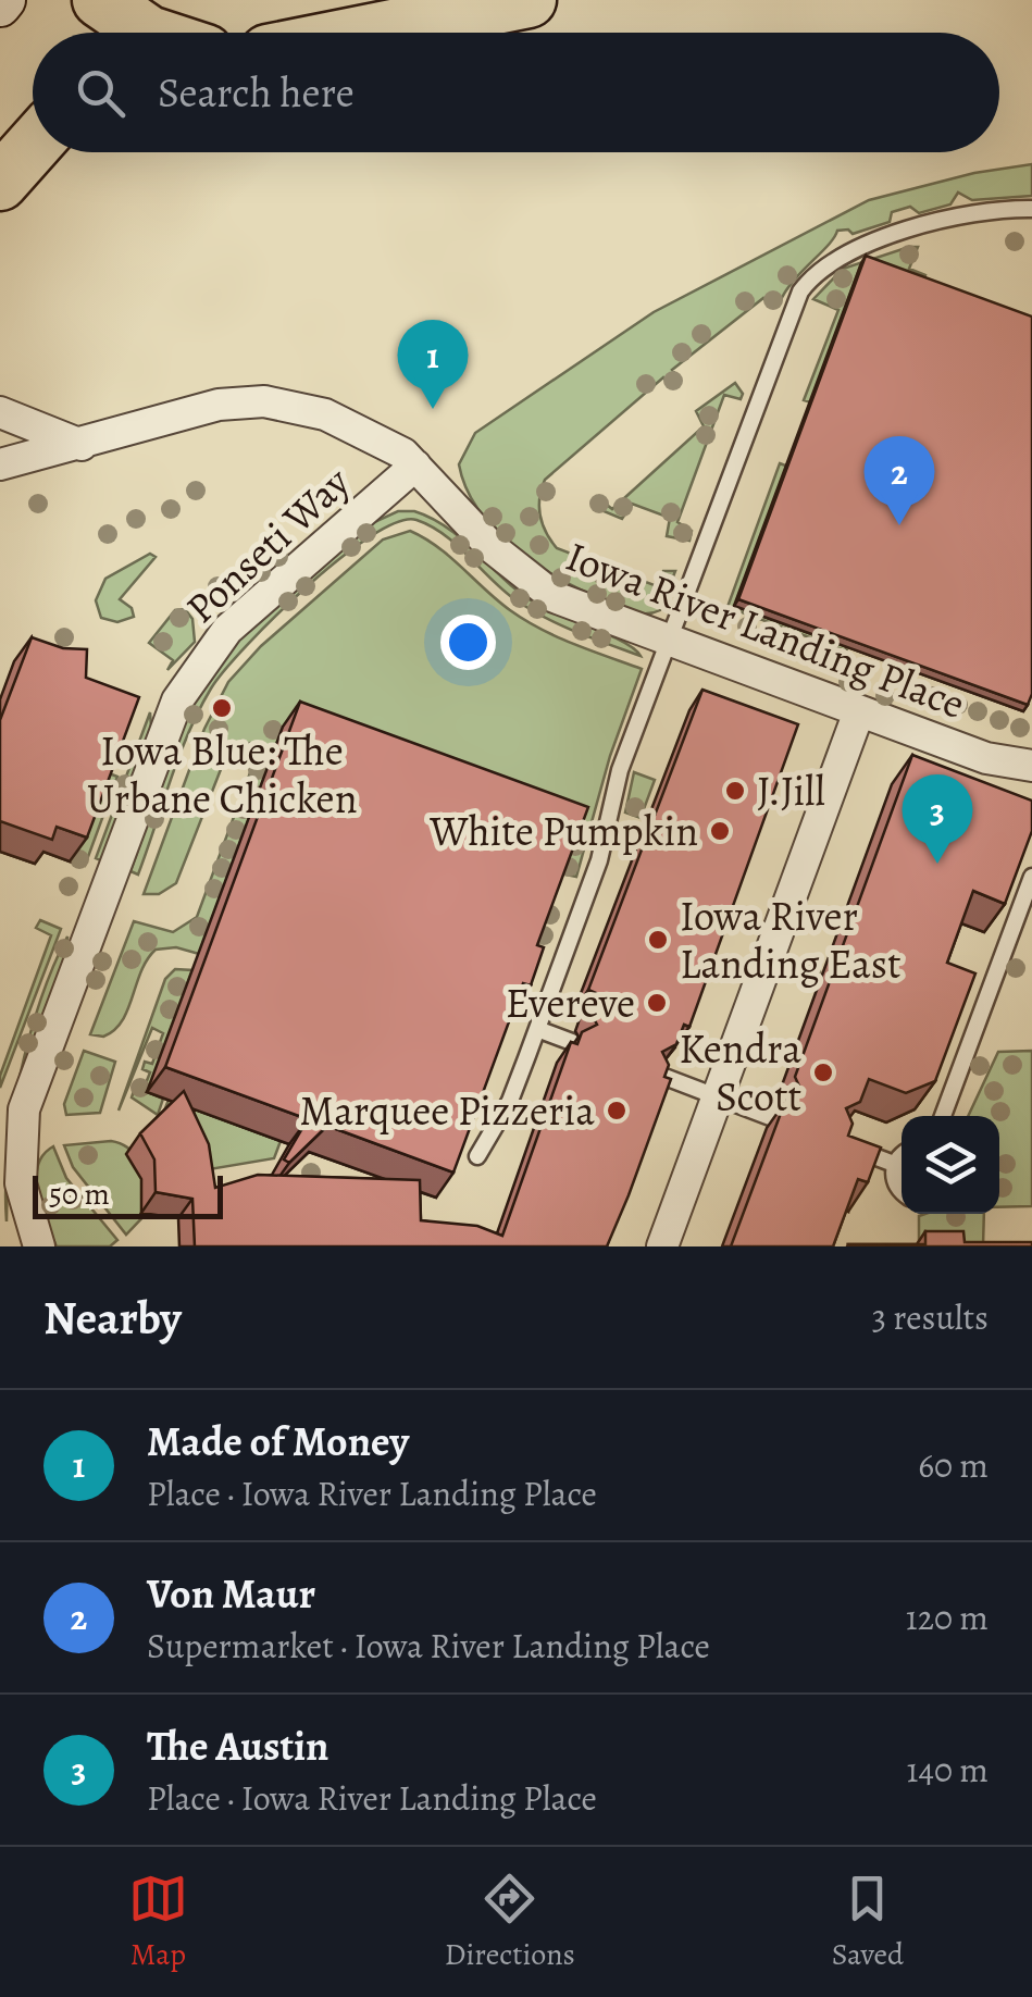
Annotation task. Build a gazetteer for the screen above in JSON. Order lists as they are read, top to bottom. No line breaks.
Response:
{"streets":{"street":["Ponseti Way","Iowa River Landing Place"]},"crossings":[["Ponseti Way","Iowa River Landing Place"]],"places":["Iowa Blue: The Urbane Chicken","J.Jill","White Pumpkin","Iowa River Landing East","Evereve","Kendra Scott","Marquee Pizzeria"],"scale_bar":"50 m","page":{"search":"Search here","pins":["1","2","3"],"scale":"50 m","heading":["Nearby","3 results"],"list":[{"mark":"1","name":"Made of Money","note":"Place · Iowa River Landing Place","value":"60 m"},{"mark":"2","name":"Von Maur","note":"Supermarket · Iowa River Landing Place","value":"120 m"},{"mark":"3","name":"The Austin","note":"Place · Iowa River Landing Place","value":"140 m"}],"nav":["Map","Directions","Saved"]}}
